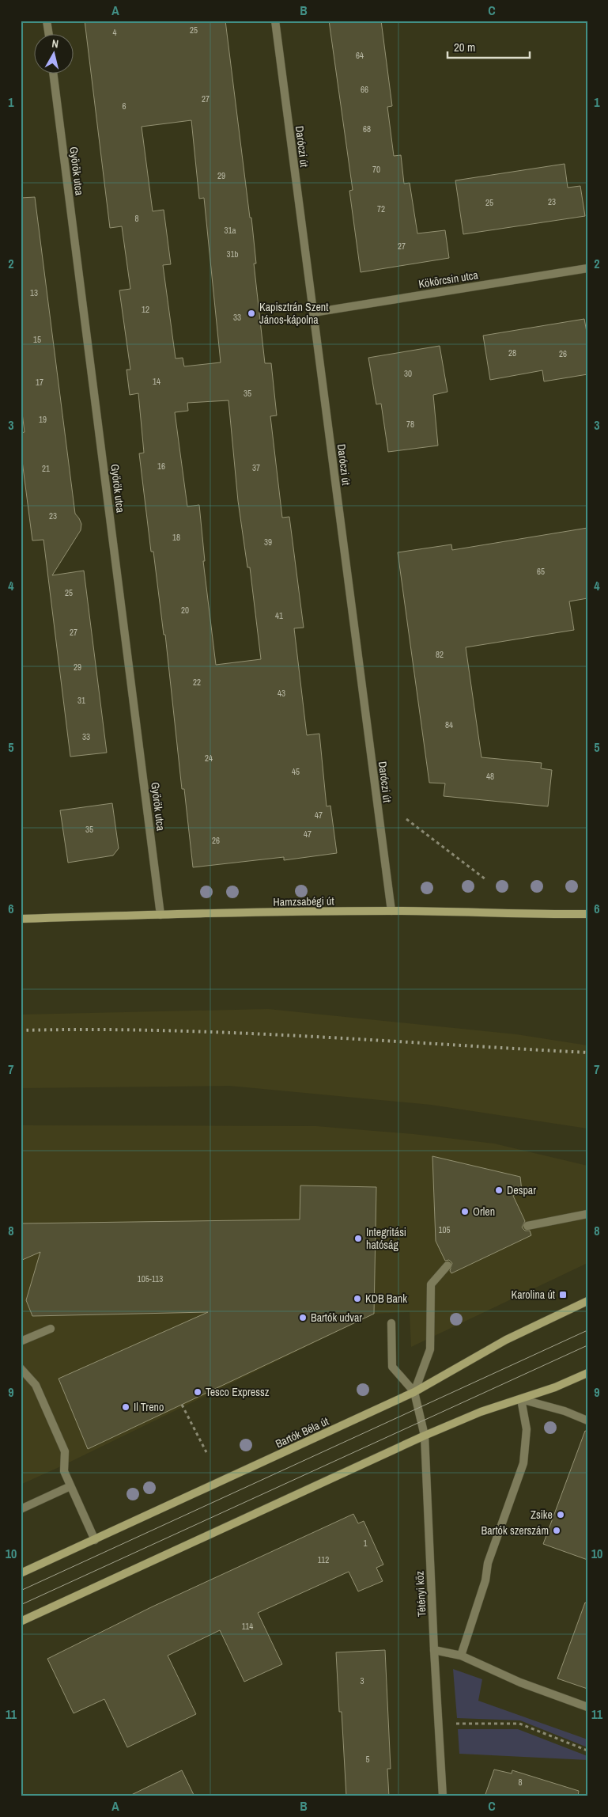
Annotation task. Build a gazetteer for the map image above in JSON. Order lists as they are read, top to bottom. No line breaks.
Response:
{"streets":{"street":["Daróczi út","Györök utca","Kökörcsin utca","Hamzsabégi út","Bartók Béla út","Tétényi köz"]},"crossings":[["Daróczi út","Kökörcsin utca"],["Daróczi út","Hamzsabégi út"],["Györök utca","Hamzsabégi út"],["Bartók Béla út","Tétényi köz"]],"places":{"other":["Kapisztrán Szent János-kápolna","Despar","Orlen","Integritási hatóság","KDB Bank","Bartók udvar","Tesco Expressz","Il Treno","Zsike","Bartók szerszám"],"transit":["Karolina út"]},"house_numbers":["25","4","64","66","27","6","68","70","29","23","25","72","8","31a","27","31b","13","12","33","15","28","26","30","14","17","35","19","78","16","37","21","23","18","39","65","25","20","41","27","82","29","22","43","31","84","33","24","45","48","47","35","47","26","105","105-113","1","112","114","3","5","8"],"scale_bar":"20 m","north":"top","grid":{"columns":["A","B","C"],"rows":["1","2","3","4","5","6","7","8","9","10","11"]}}
